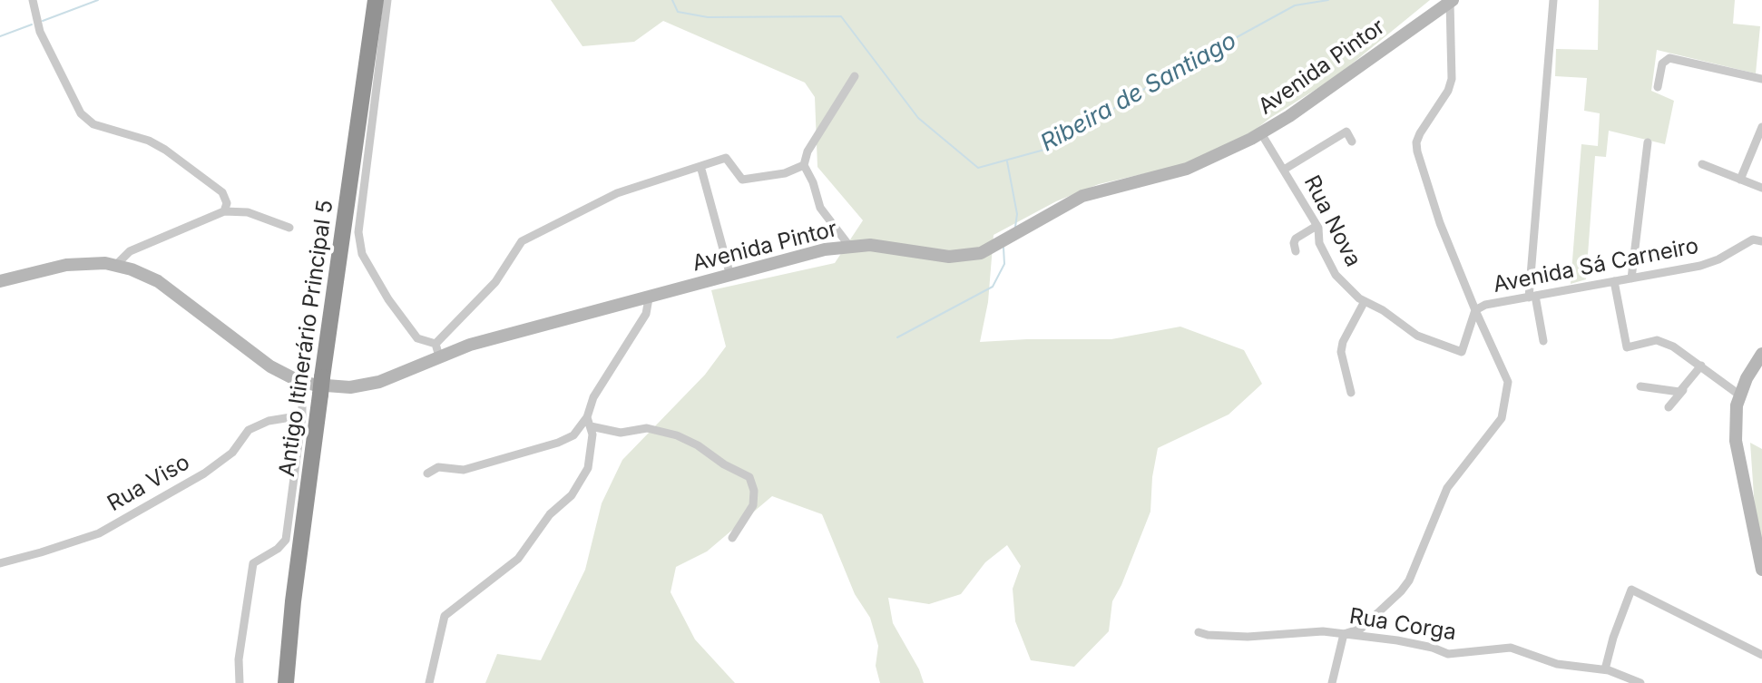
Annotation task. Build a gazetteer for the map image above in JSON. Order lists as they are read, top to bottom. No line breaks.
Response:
{"streets":{"highway":["Antigo Itinerário Principal 5"],"street":["Avenida Pintor","Rua Nova","Avenida Sá Carneiro","Rua Viso","Rua Corga"]},"crossings":[["Avenida Pintor","Rua Nova"],["Rua Nova","Avenida Sá Carneiro"]],"water":["Ribeira de Santiago"]}
